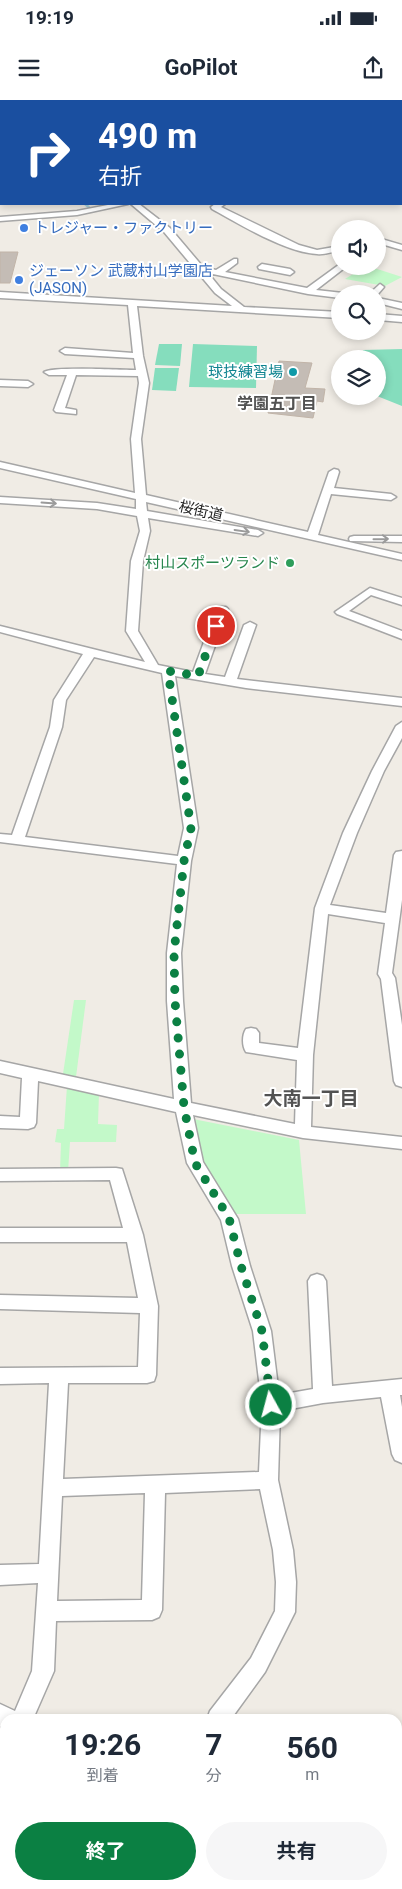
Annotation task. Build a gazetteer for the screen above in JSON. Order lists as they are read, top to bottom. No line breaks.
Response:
{"streets":{"street":["桜街道"]},"districts":["学園五丁目","大南一丁目"],"places":["トレジャー・ファクトリー","ジェーソン 武蔵村山学園店 (JASON)","球技練習場","村山スポーツランド"],"page":{"status":"19:19","header":"GoPilot","turn":["490 m","右折"],"eta":["19:26","到着","7","分","560","m"],"buttons":["終了","共有"]}}
